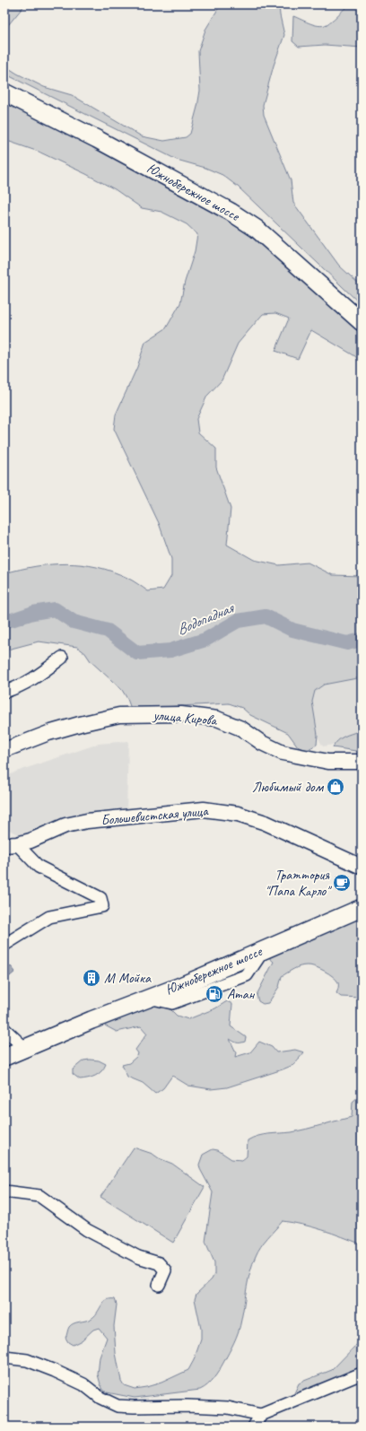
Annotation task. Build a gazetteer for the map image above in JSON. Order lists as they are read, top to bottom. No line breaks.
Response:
{"streets":{"highway":["Южнобережное шоссе"],"main road":["улица Кирова","Большевистская улица"]},"water":["Водопадная"],"places":{"shop":["Любимый дом"],"cafe":["Траттория \"Папа Карло\""],"building":["М Мойка"],"fuel station":["Атан"]}}
